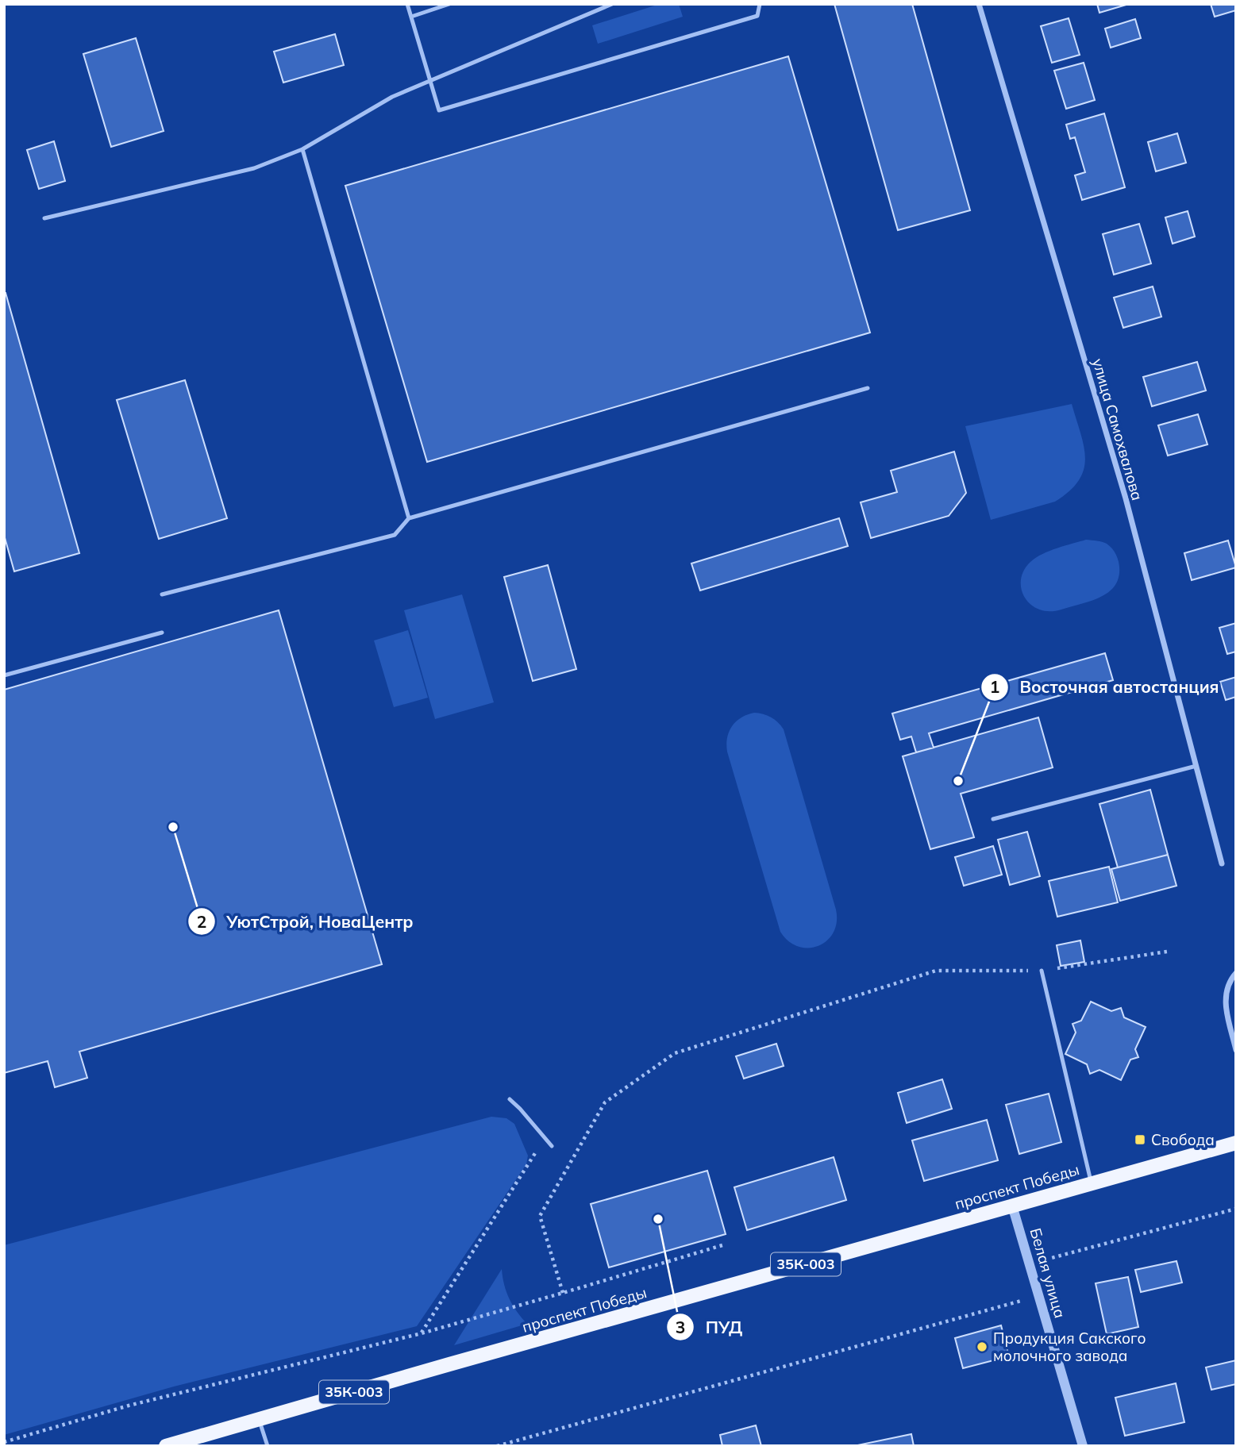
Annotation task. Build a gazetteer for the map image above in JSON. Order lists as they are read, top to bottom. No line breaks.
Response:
{"streets":{"main road":["проспект Победы","35К-003"],"street":["улица Самохвалова","Белая улица"]},"crossings":[["проспект Победы","Белая улица"]],"places":{"other":["Восточная автостанция","УютСтрой, НоваЦентр","ПУД","Продукция Сакского молочного завода"],"transit":["Свобода"]}}
